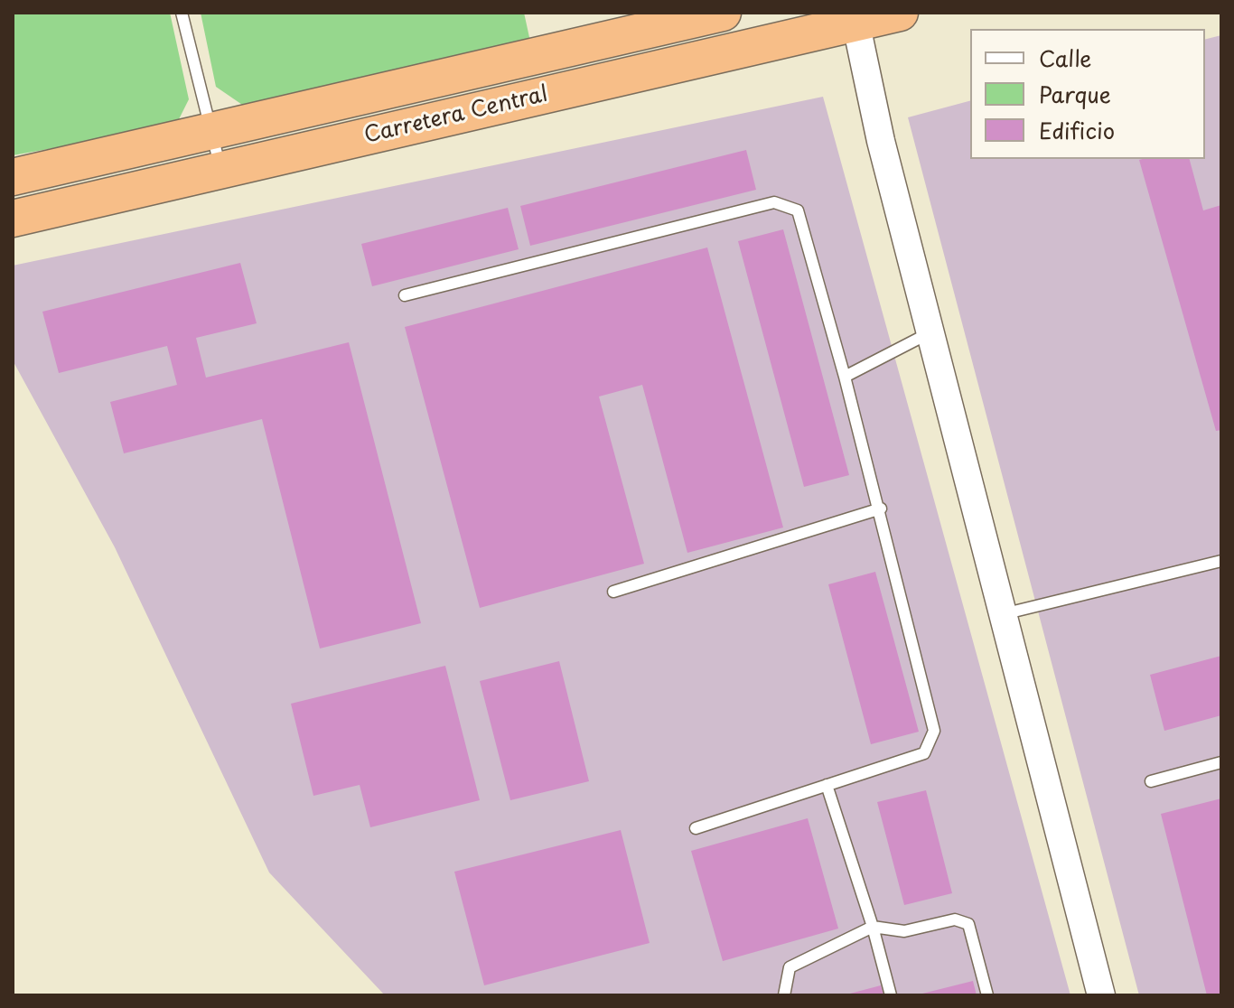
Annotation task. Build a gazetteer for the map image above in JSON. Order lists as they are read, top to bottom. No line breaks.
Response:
{"streets":{"highway":["Carretera Central"]},"legend":["Calle","Parque","Edificio"]}
